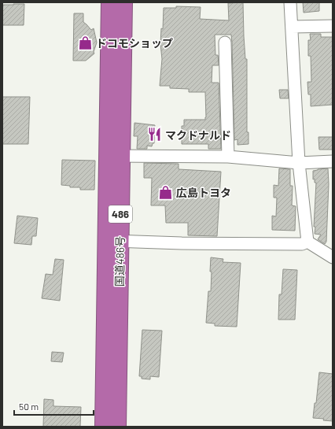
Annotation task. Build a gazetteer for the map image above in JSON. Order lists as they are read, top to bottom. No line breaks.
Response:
{"streets":{"highway":["486","国道486号"]},"places":{"shop":["ドコモショップ","広島トヨタ"],"restaurant":["マクドナルド"]},"scale_bar":"50 m"}
